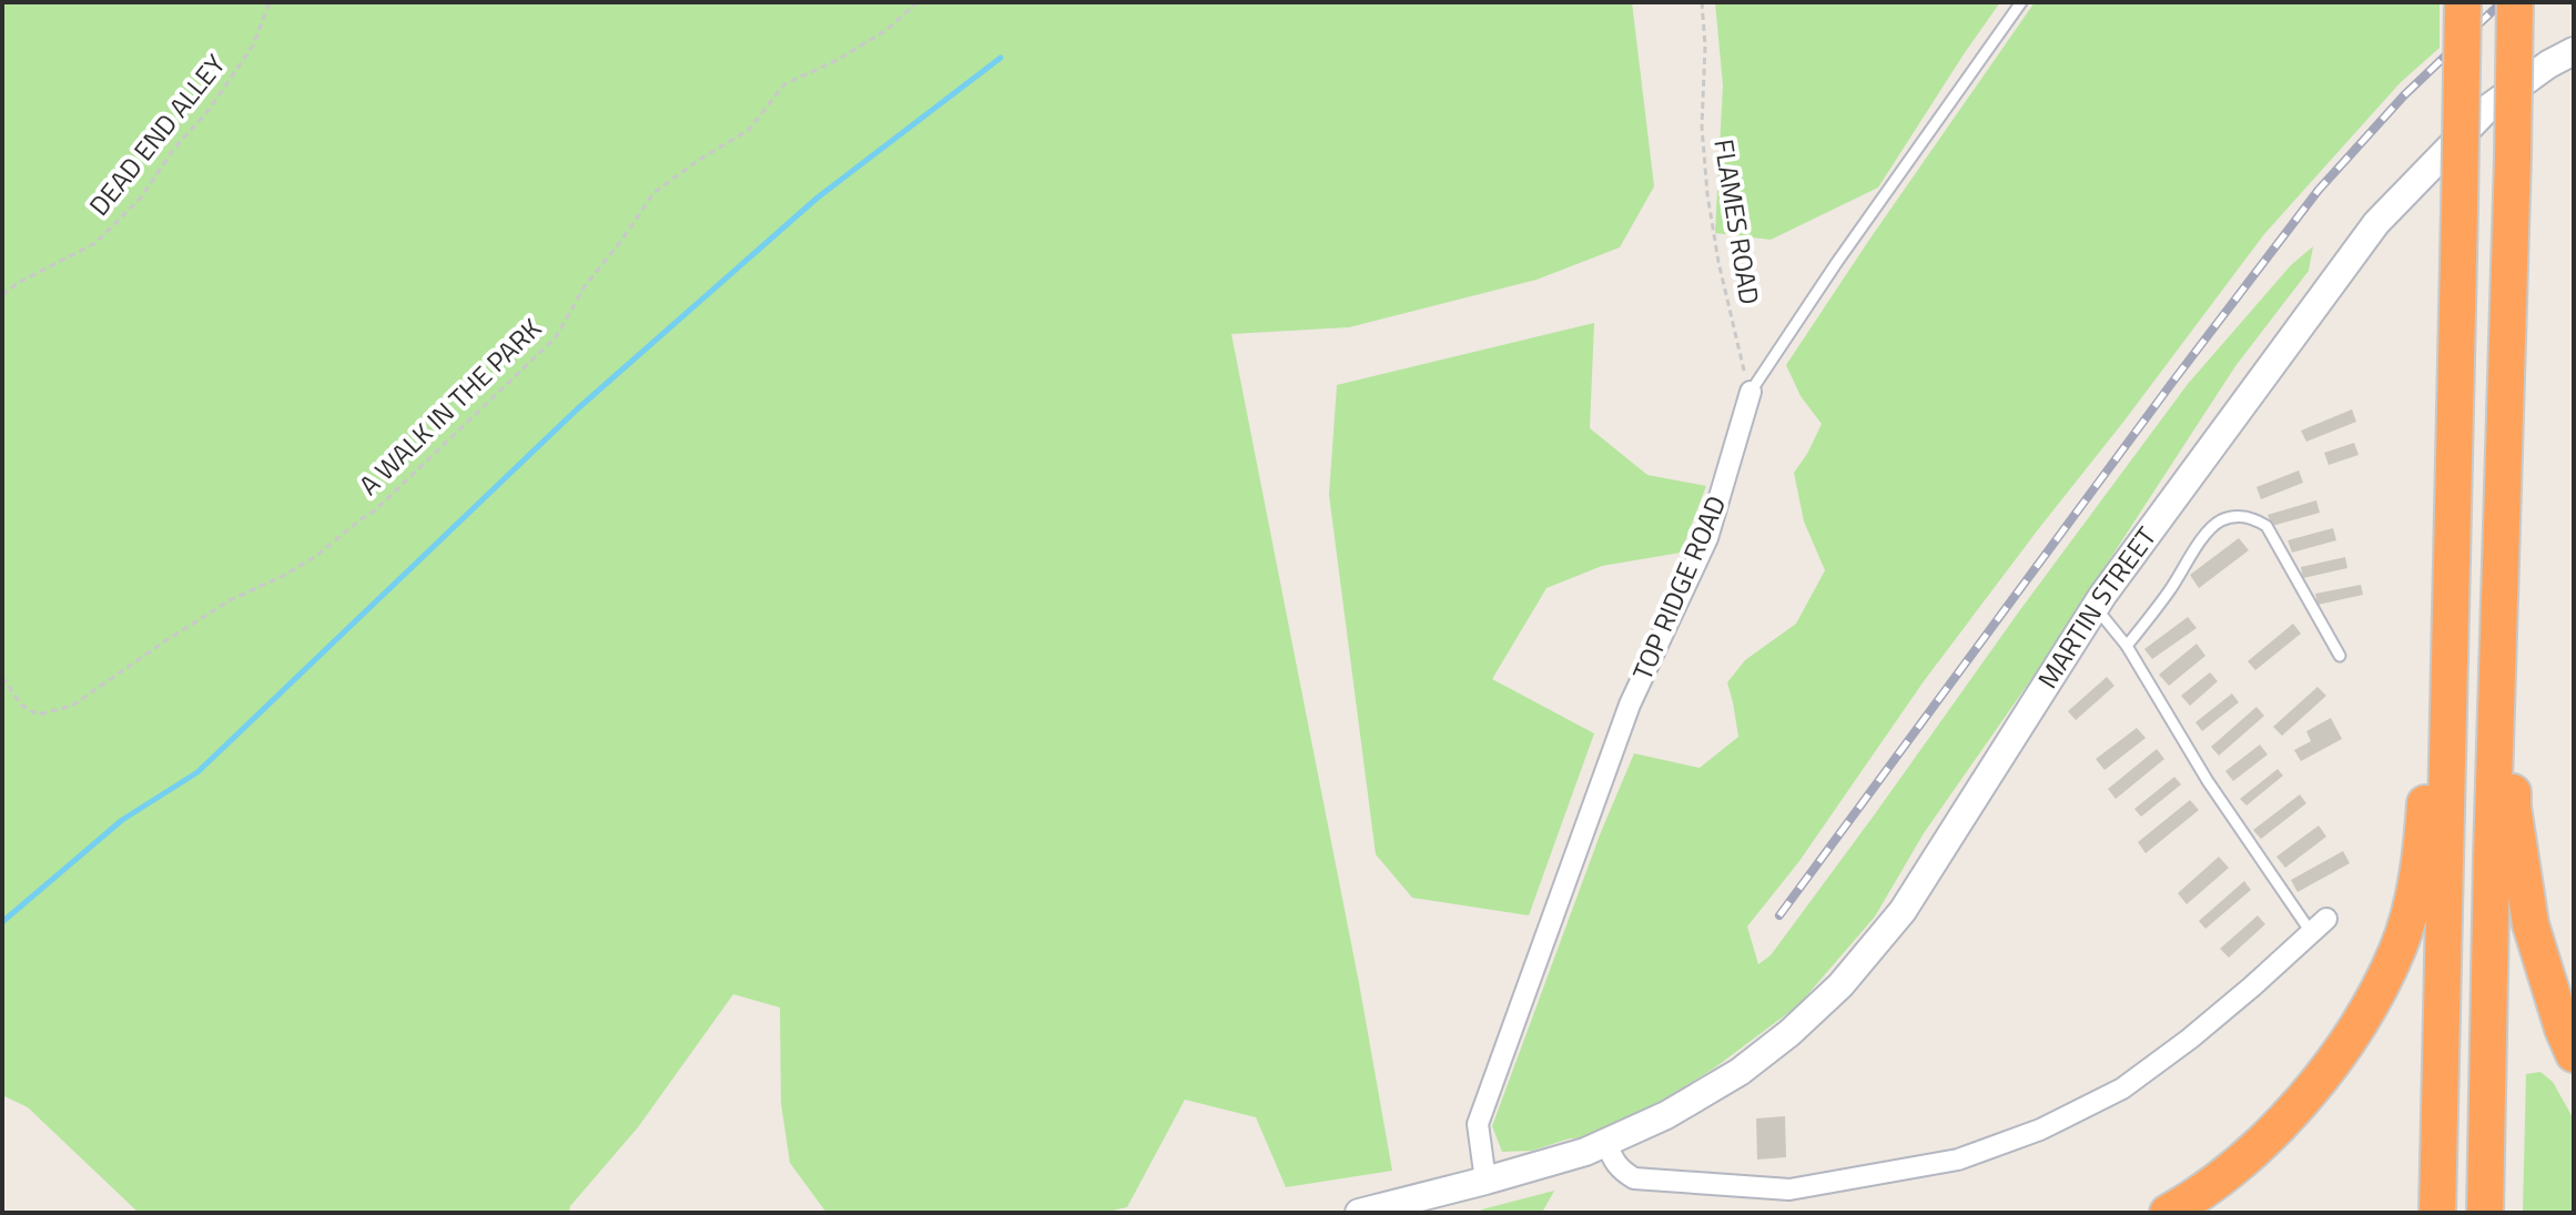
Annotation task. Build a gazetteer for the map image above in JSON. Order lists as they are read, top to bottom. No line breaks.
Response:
{"streets":{"street":["TOP RIDGE ROAD","MARTIN STREET"],"path":["DEAD END ALLEY","FLAMES ROAD","A WALK IN THE PARK"]},"crossings":[["FLAMES ROAD","TOP RIDGE ROAD"],["TOP RIDGE ROAD","MARTIN STREET"]]}
